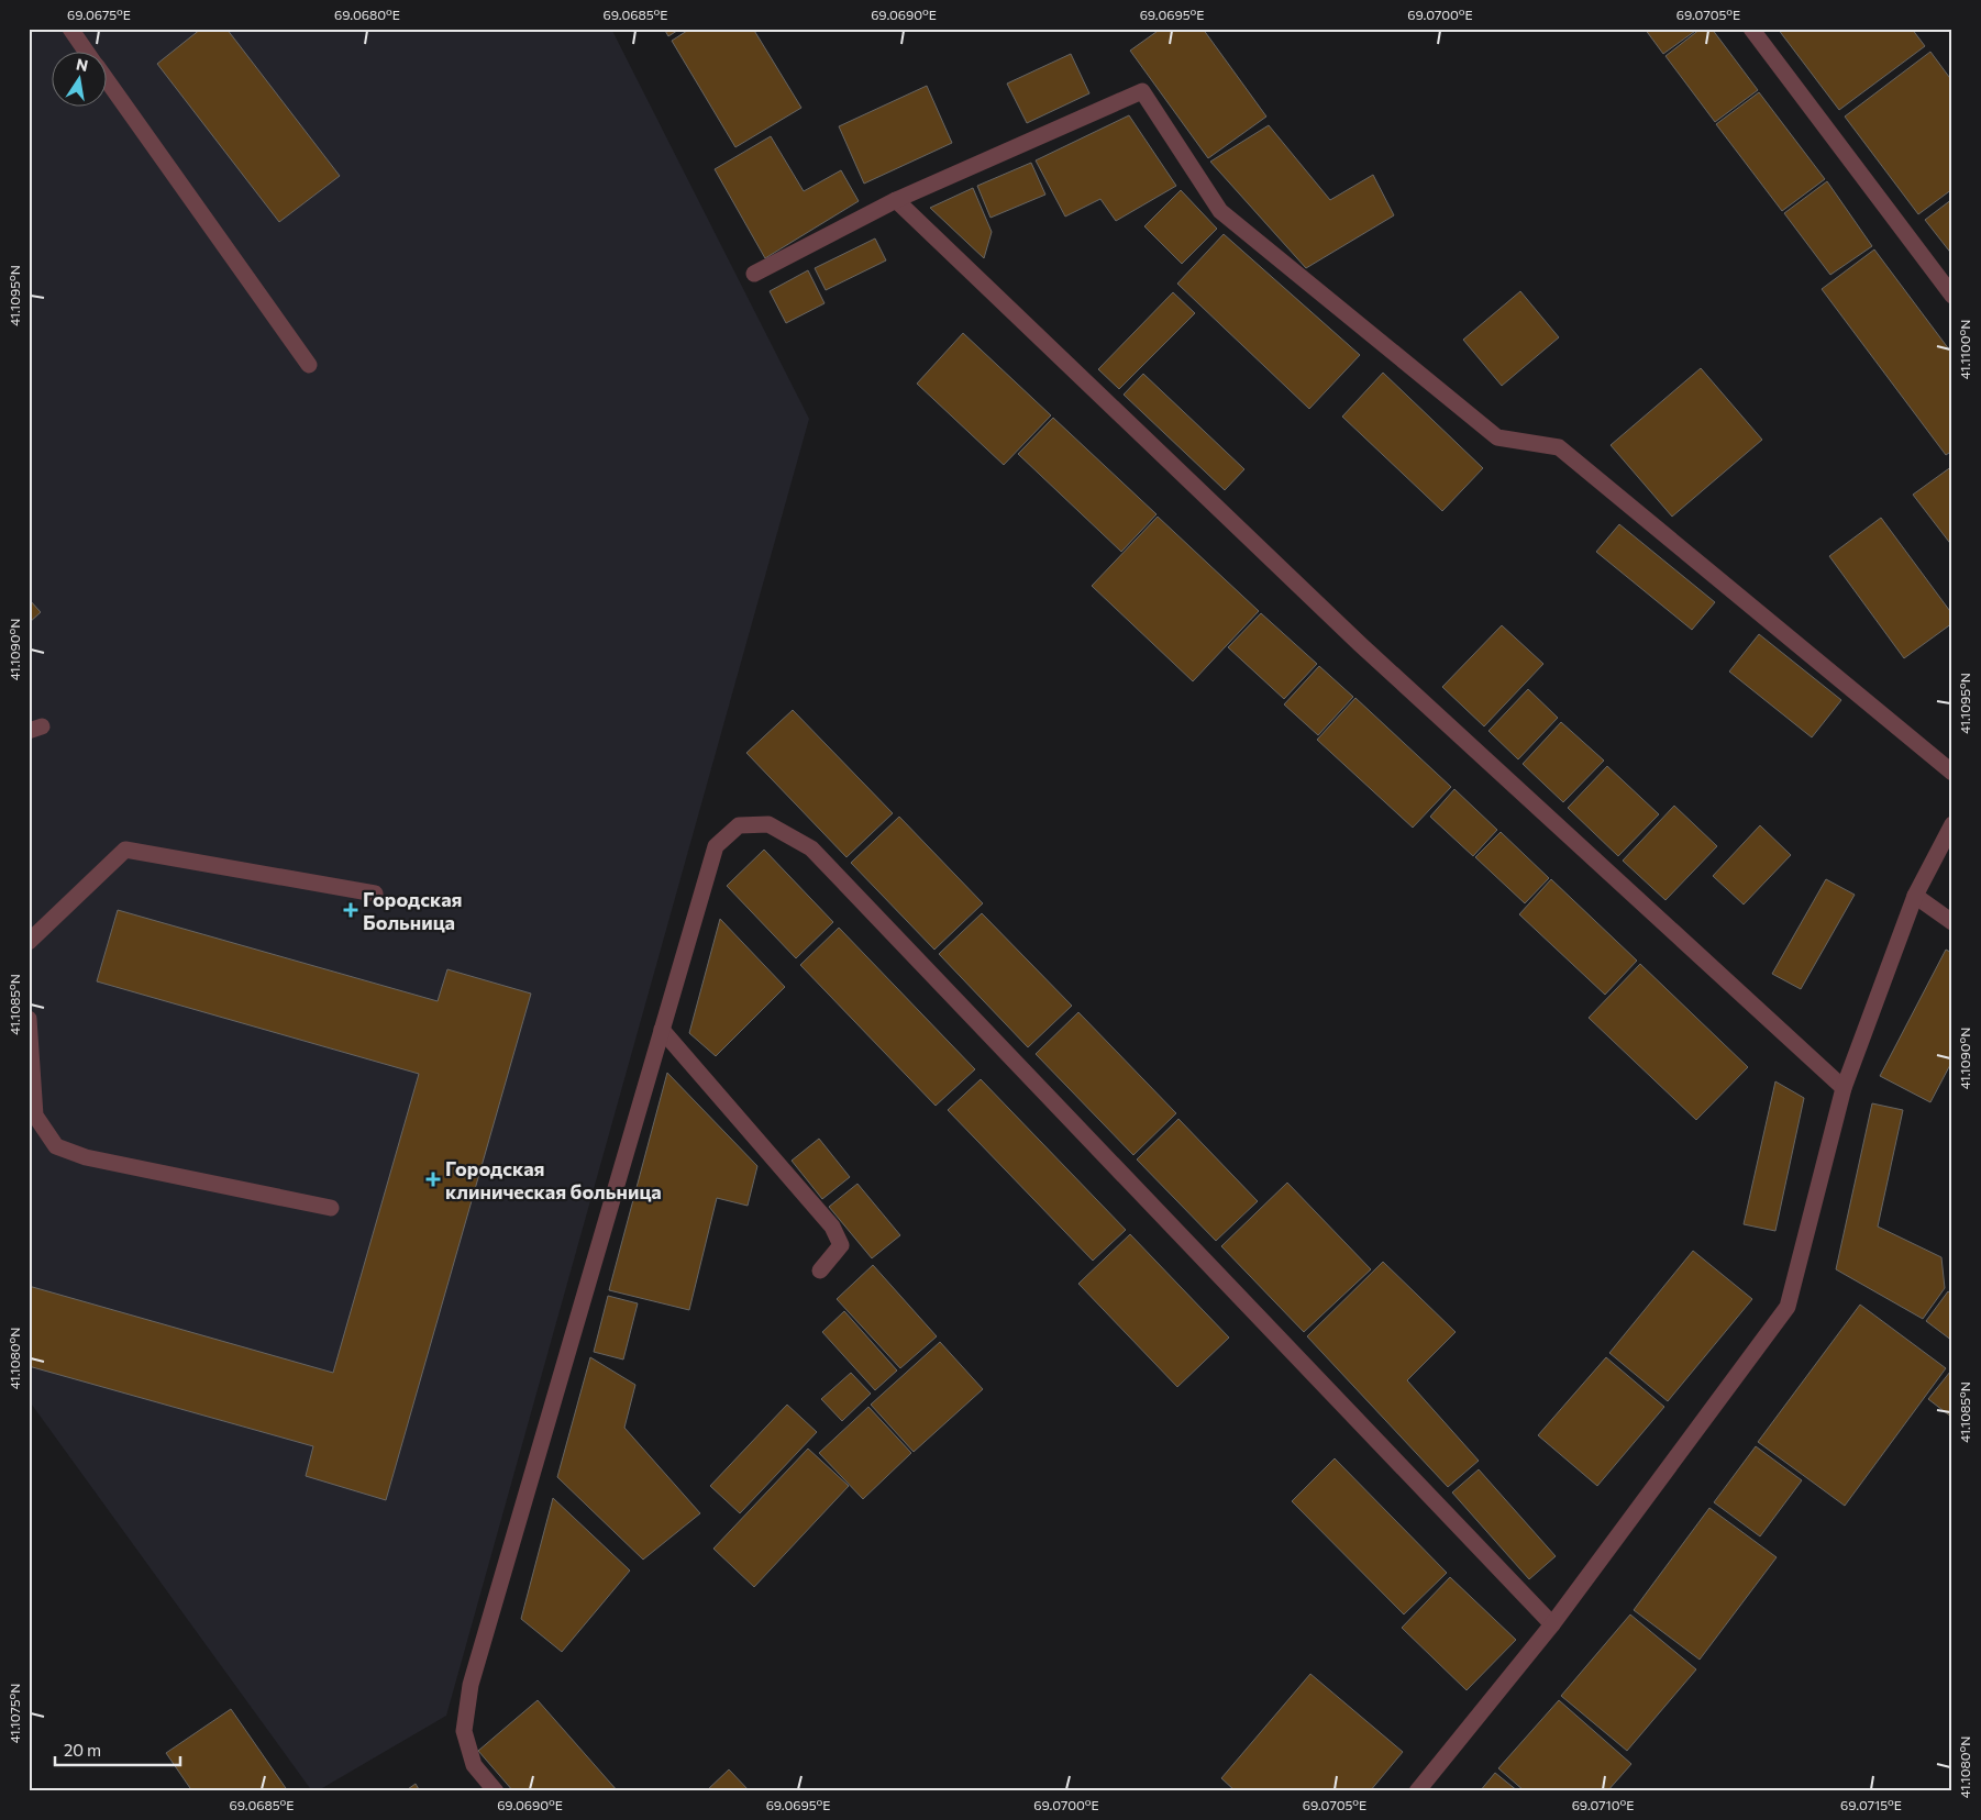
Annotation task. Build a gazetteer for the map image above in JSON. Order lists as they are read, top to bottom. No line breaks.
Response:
{"places":{"health":["Городская Больница","Городская клиническая больница"]},"scale_bar":"20 m","north":"top","coordinates":["69.0675°E","69.0680°E","69.0685°E","69.0690°E","69.0695°E","69.0700°E","69.0705°E","41.1095°N","41.1100°N","41.1090°N","41.1085°N","41.1080°N","41.1075°N","69.0710°E","69.0715°E"]}
